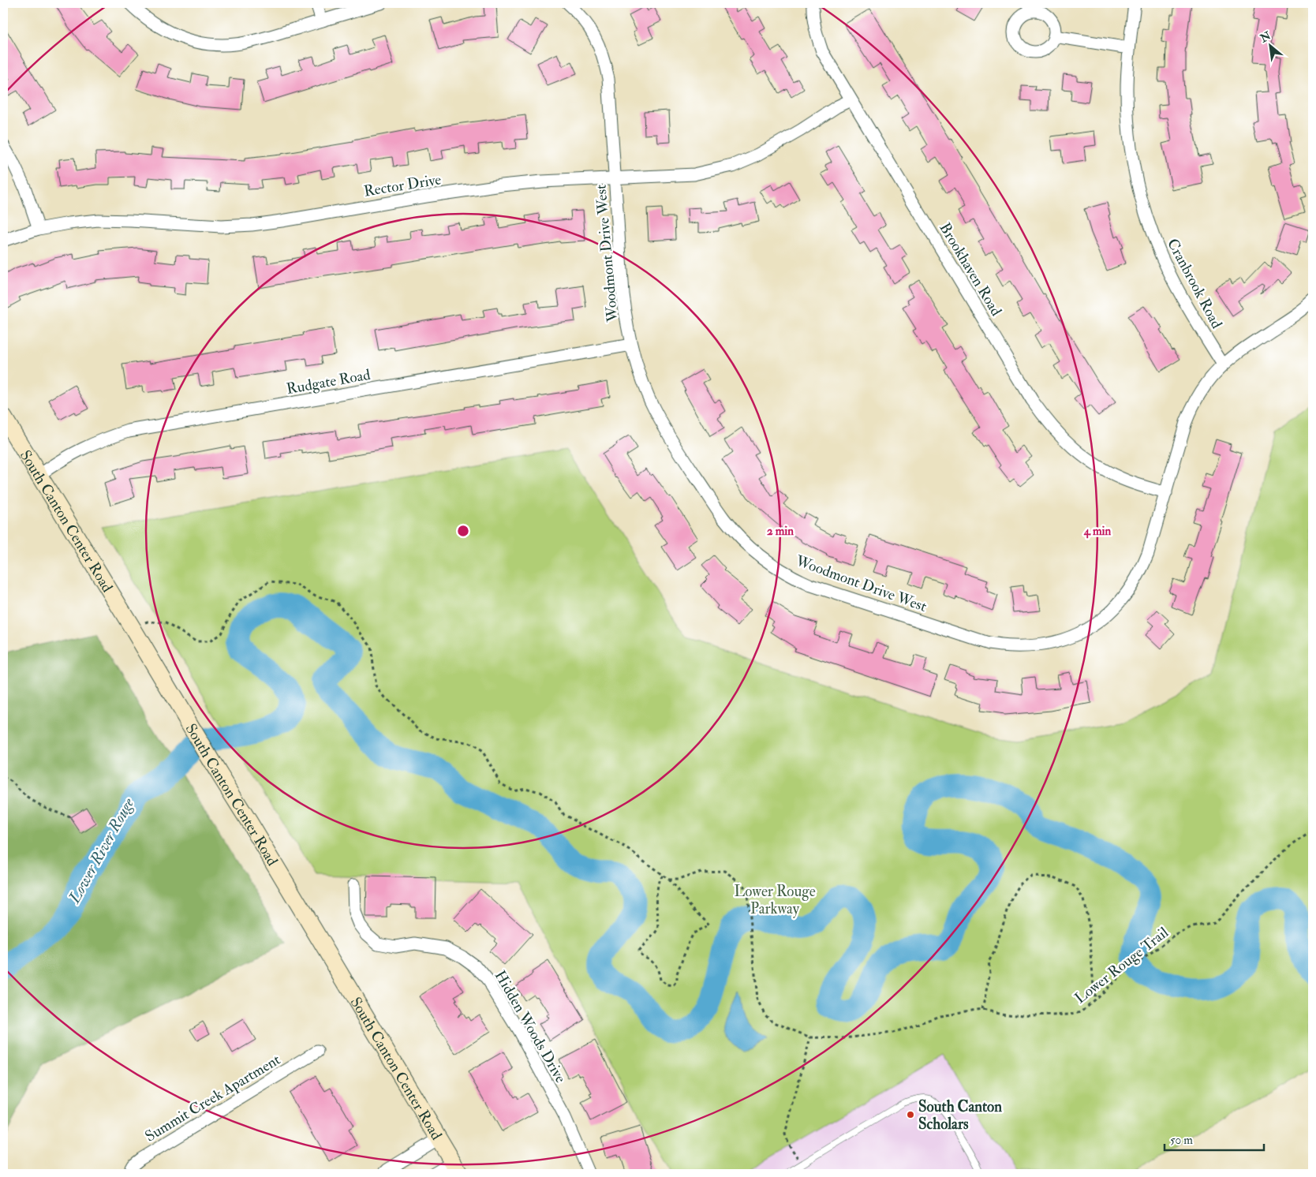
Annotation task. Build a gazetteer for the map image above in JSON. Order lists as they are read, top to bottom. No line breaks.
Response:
{"streets":{"main road":["South Canton Center Road"],"street":["Rector Drive","Woodmont Drive West","Brookhaven Road","Cranbrook Road","Rudgate Road","Hidden Woods Drive","Summit Creek Apartment"],"path":["Lower Rouge Trail"]},"crossings":[["Rector Drive","Woodmont Drive West"],["Rector Drive","Brookhaven Road"],["Woodmont Drive West","Brookhaven Road"],["Woodmont Drive West","Cranbrook Road"],["Woodmont Drive West","Rudgate Road"],["Rudgate Road","South Canton Center Road"]],"water":["Lower River Rouge"],"parks":["Lower Rouge Parkway"],"places":["South Canton Scholars"],"scale_bar":"50 m","north":"top left","rings":["2 min","4 min"]}
